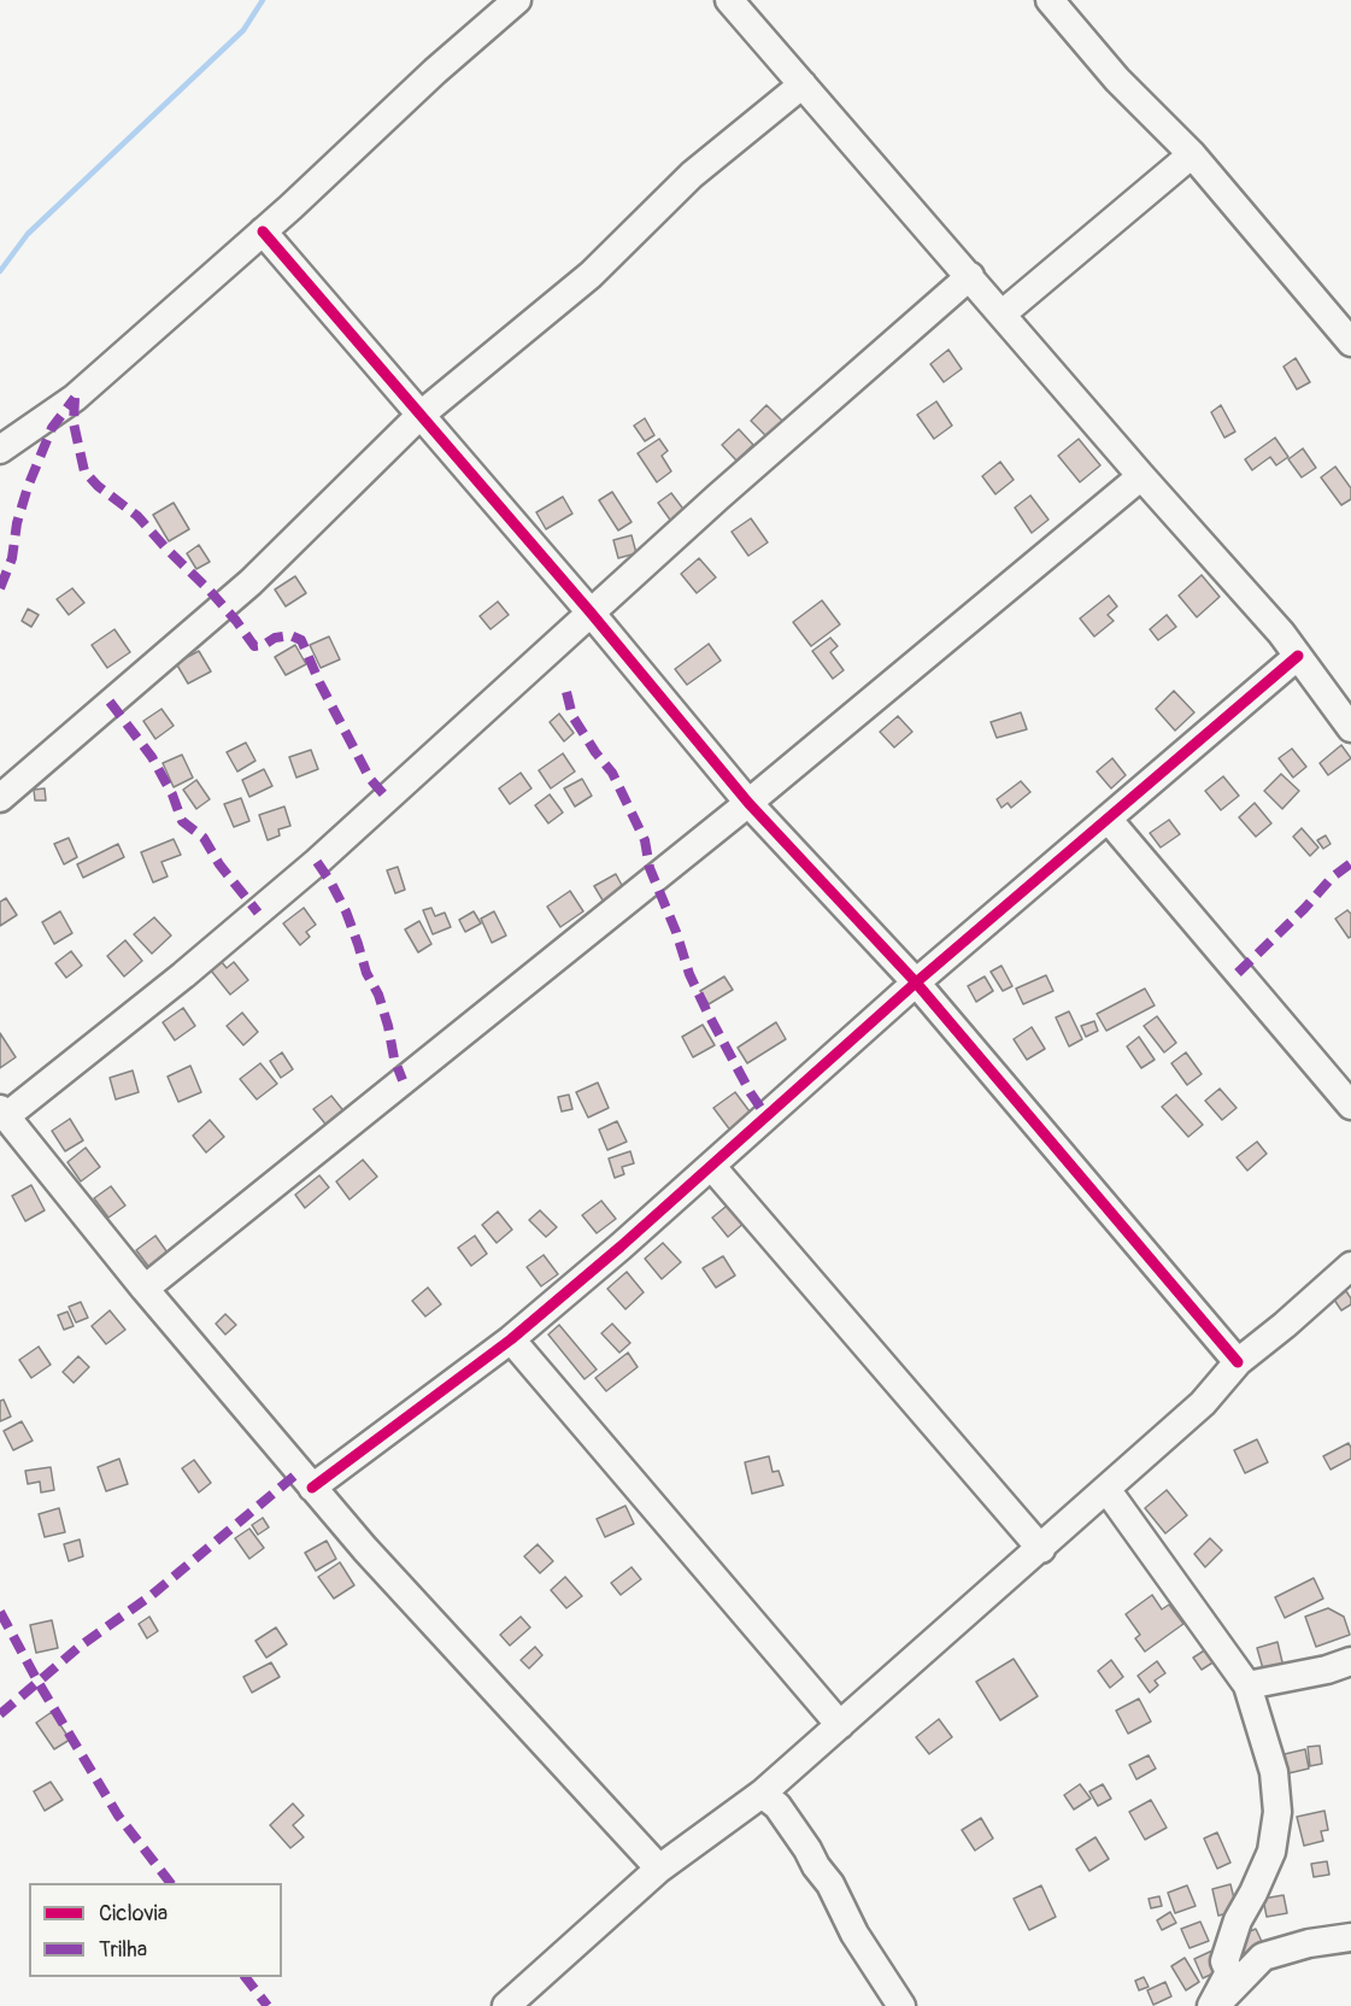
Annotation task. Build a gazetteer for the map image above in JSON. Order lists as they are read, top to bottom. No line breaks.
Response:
{"legend":["Ciclovia","Trilha"]}
